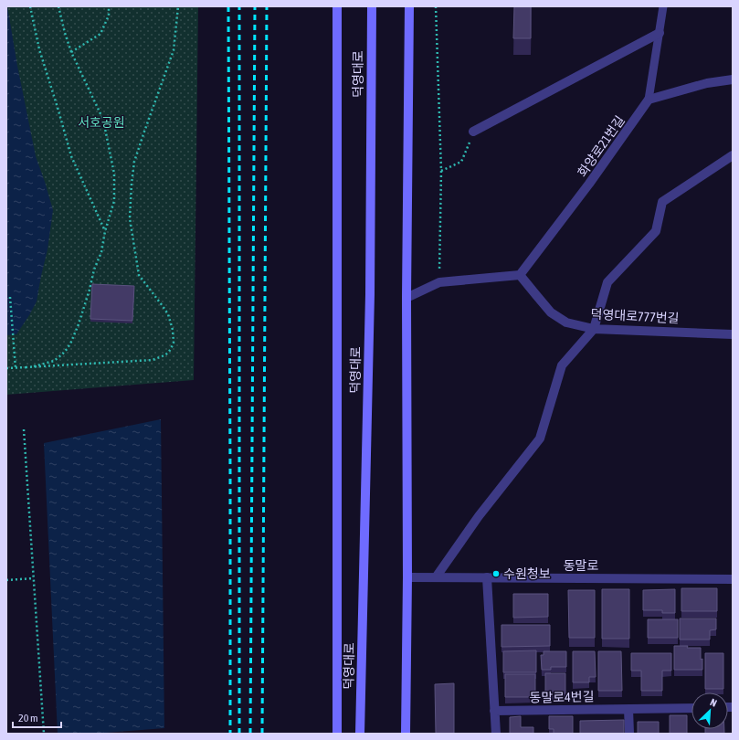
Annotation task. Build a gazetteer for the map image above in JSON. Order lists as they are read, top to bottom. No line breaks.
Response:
{"streets":{"main road":["덕영대로"],"street":["화양로21번길","덕영대로777번길","동말로","동말로4번길"]},"crossings":[["화양로21번길","덕영대로777번길"]],"parks":["서호공원"],"places":["수원청보"],"scale_bar":"20 m","north":"top right"}
